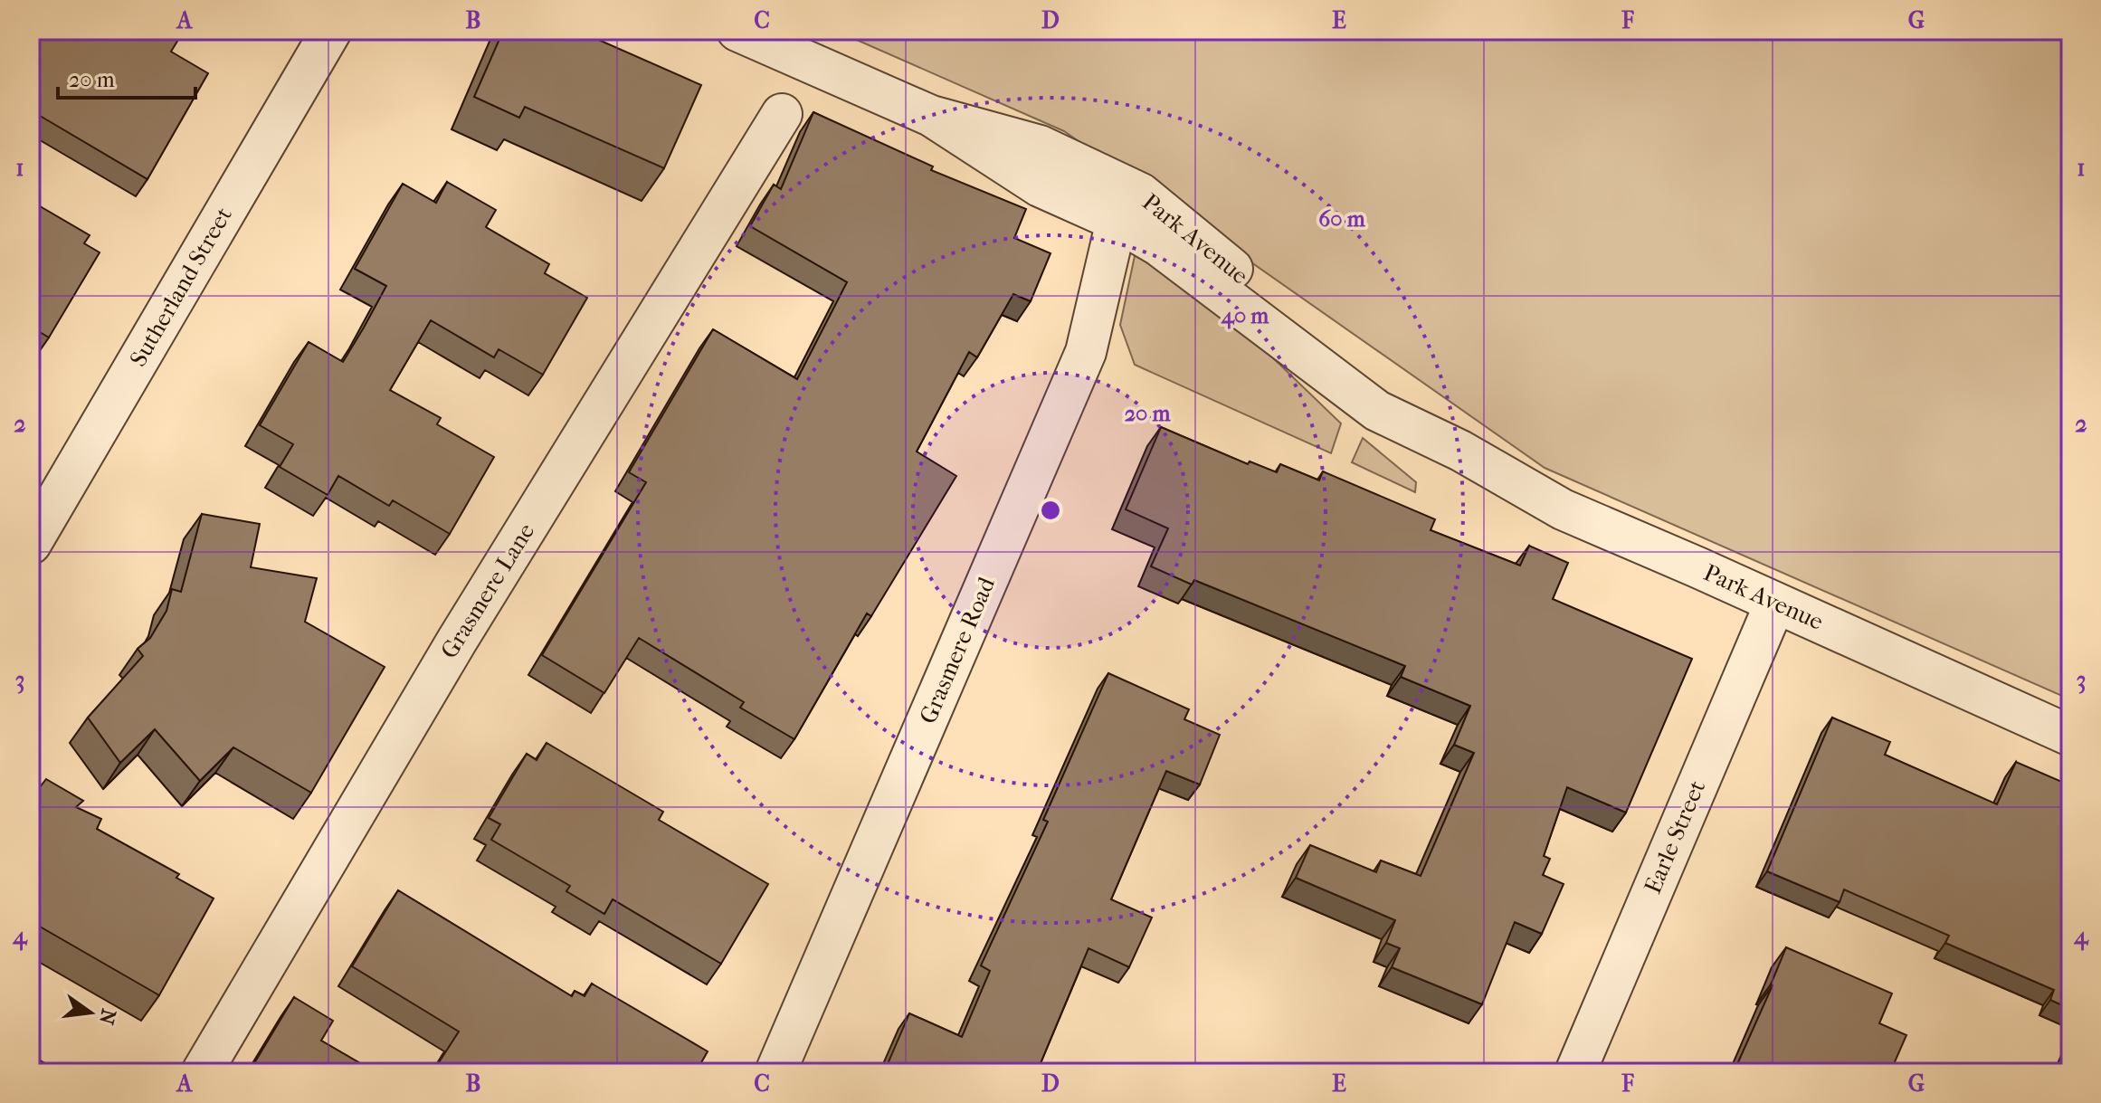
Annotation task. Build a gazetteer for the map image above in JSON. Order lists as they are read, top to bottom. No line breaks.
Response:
{"streets":{"street":["Park Avenue","Sutherland Street","Grasmere Lane","Grasmere Road","Earle Street"]},"crossings":[["Park Avenue","Grasmere Road"],["Park Avenue","Earle Street"]],"scale_bar":"20 m","north":"right","grid":{"columns":["A","B","C","D","E","F","G"],"rows":["1","2","3","4"]},"rings":["60 m","40 m","20 m"]}
